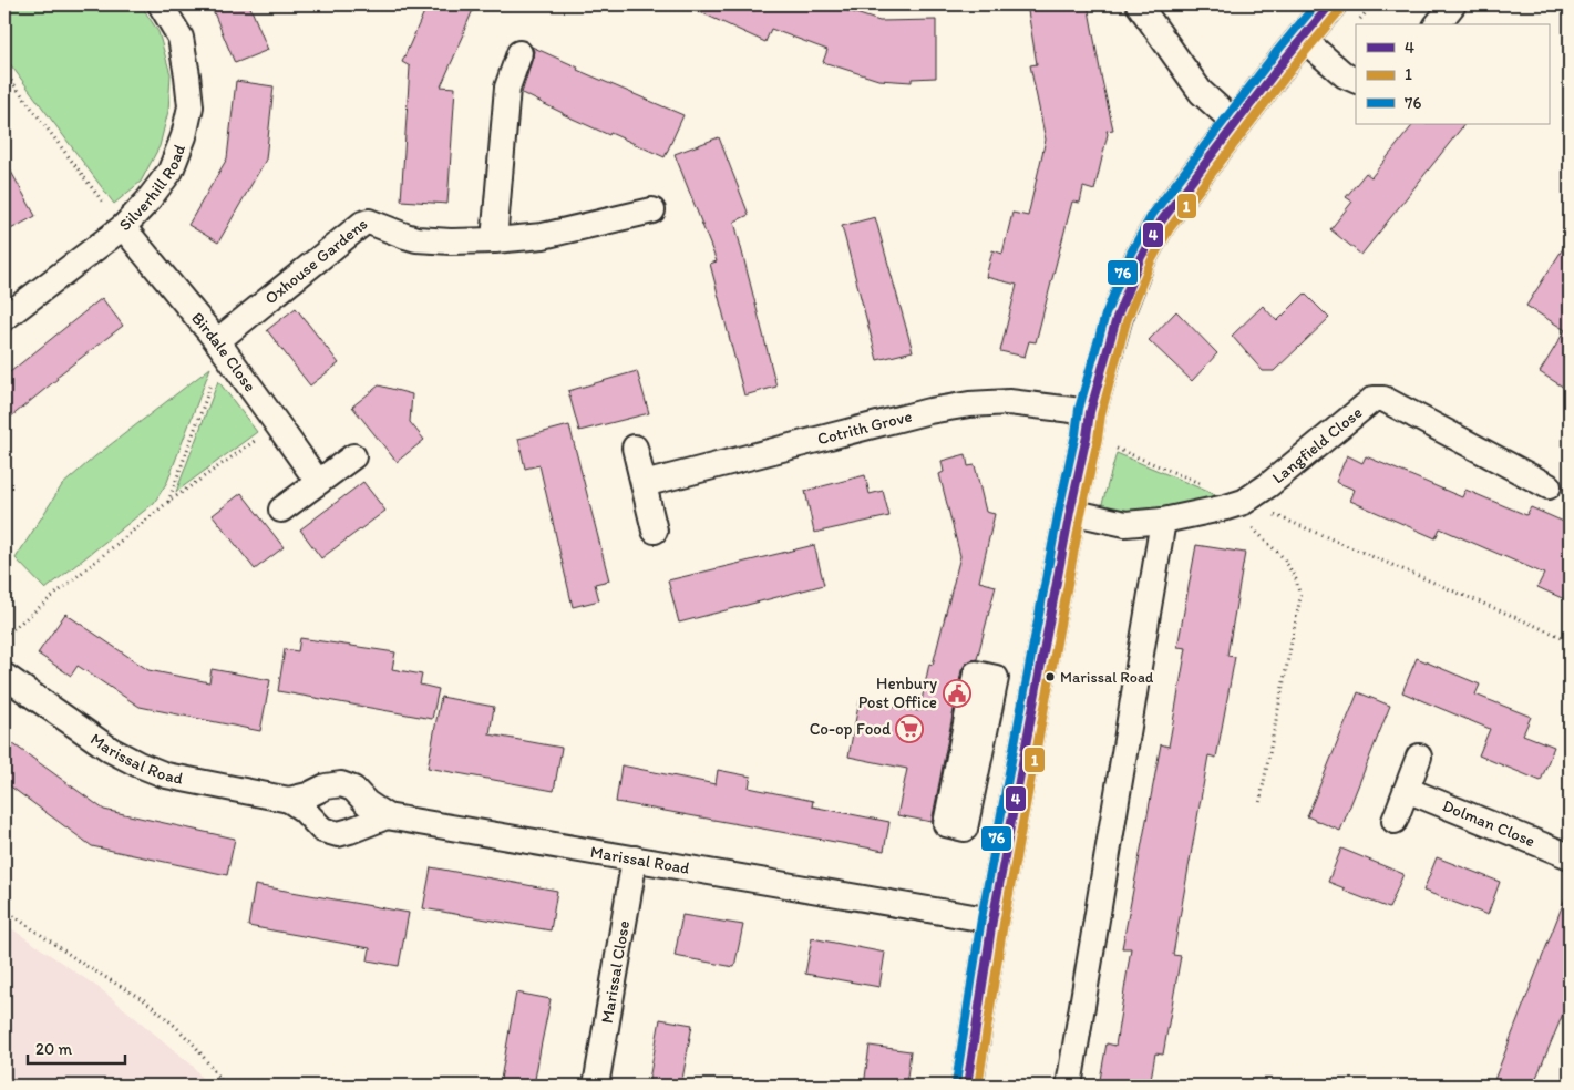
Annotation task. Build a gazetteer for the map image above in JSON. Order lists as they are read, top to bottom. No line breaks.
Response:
{"streets":{"street":["Silverhill Road","Oxhouse Gardens","Birdale Close","Cotrith Grove","Langfield Close","Marissal Road","Dolman Close","Marissal Close"]},"crossings":[["Silverhill Road","Birdale Close"],["Oxhouse Gardens","Birdale Close"],["Marissal Road","Marissal Close"]],"places":{"other":["Marissal Road"],"public building":["Henbury Post Office"],"supermarket":["Co-op Food"]},"lines":["transit line 4","transit line 76","transit line 1"],"legend":["4","1","76"],"scale_bar":"20 m"}
